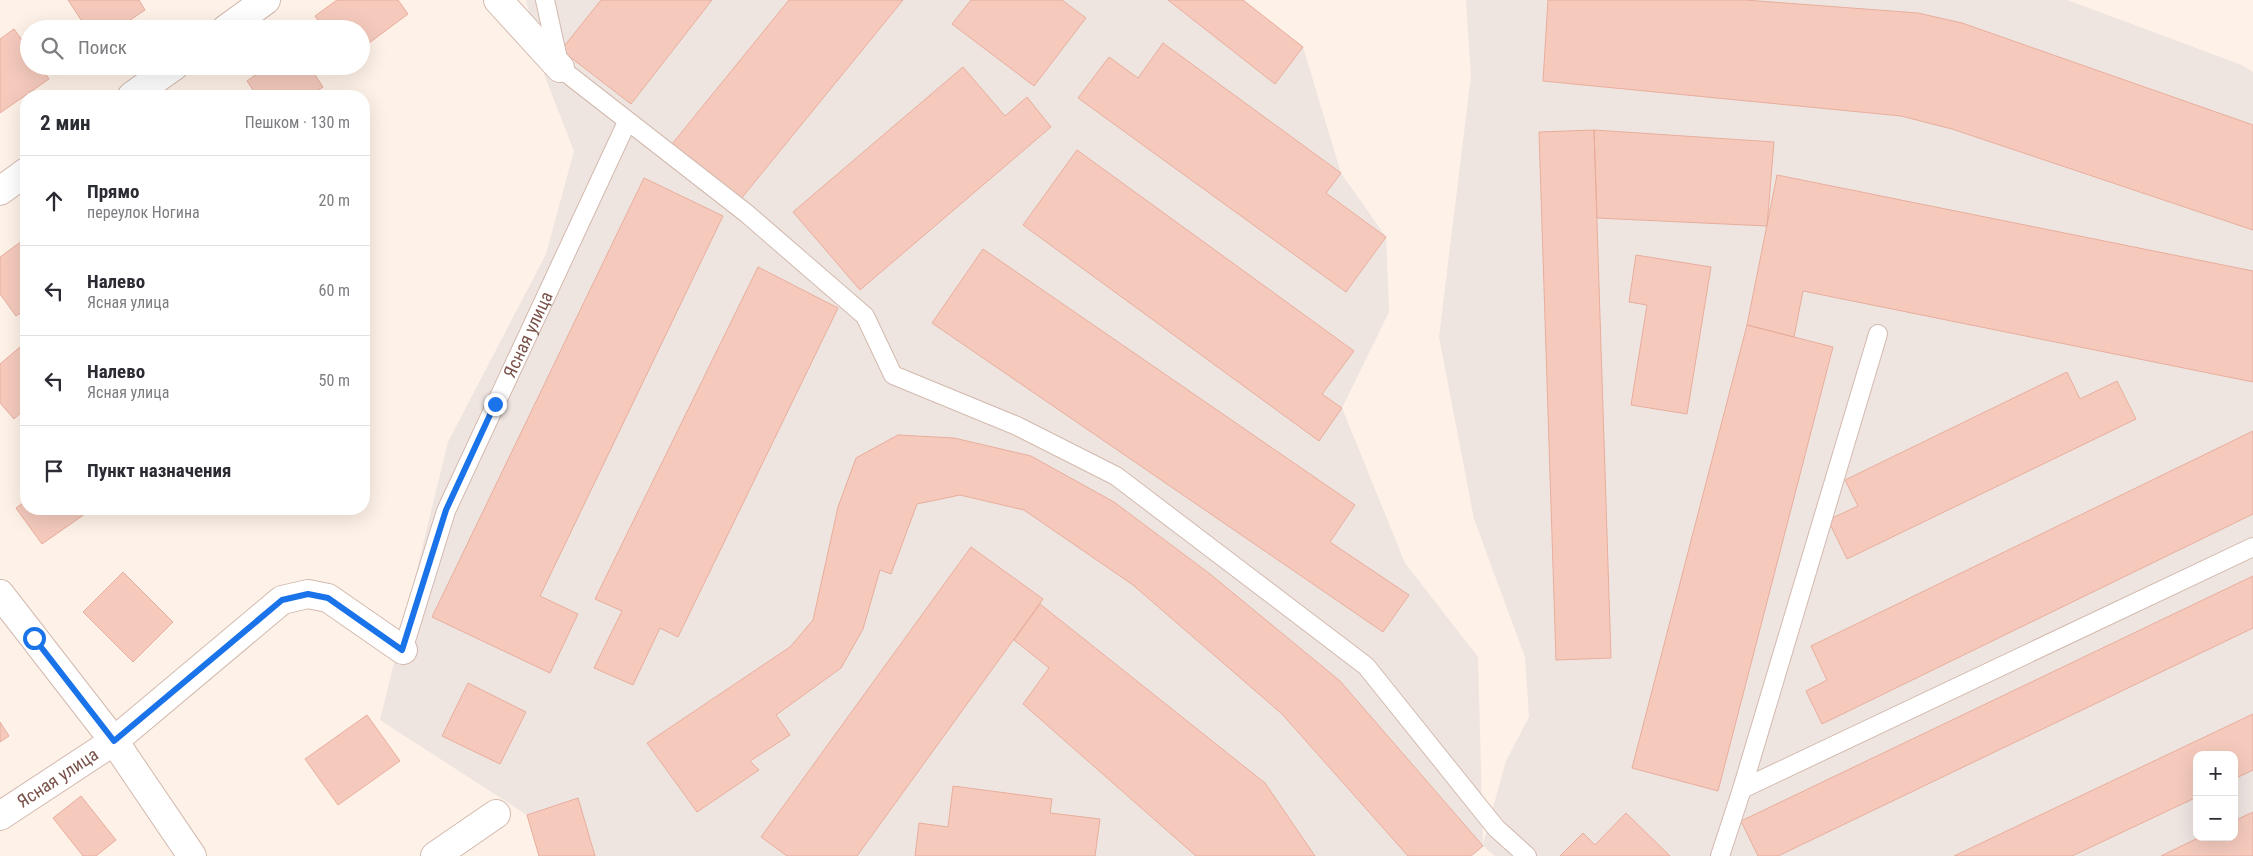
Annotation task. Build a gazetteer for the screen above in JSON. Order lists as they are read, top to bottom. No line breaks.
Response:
{"streets":{"street":["Ясная улица"]},"page":{"search":"Поиск","heading":["2 мин","Пешком · 130 m"],"list":[["Прямо","переулок Ногина","20 m"],["Налево","Ясная улица","60 m"],["Налево","Ясная улица","50 m"],"Пункт назначения"],"map_buttons":["+","−"]}}
